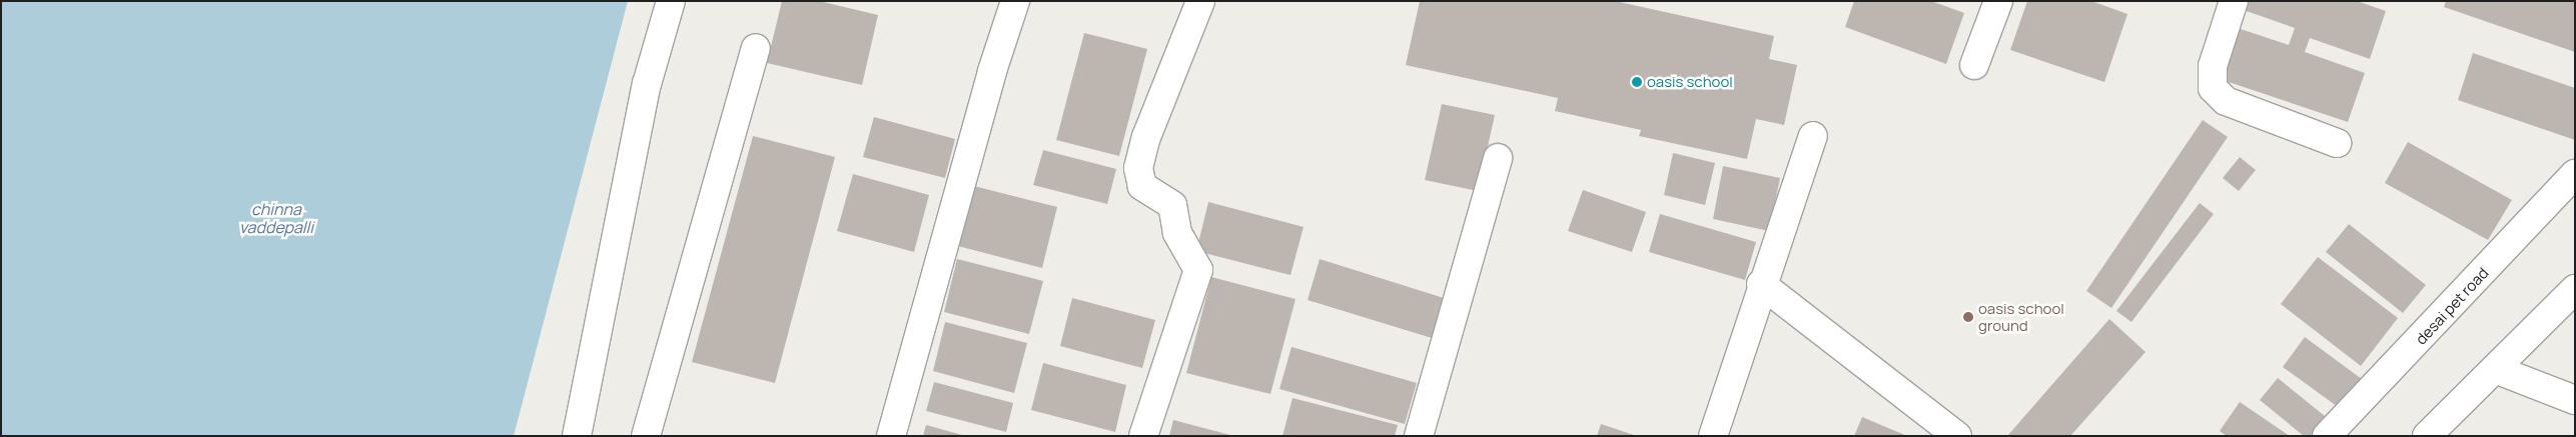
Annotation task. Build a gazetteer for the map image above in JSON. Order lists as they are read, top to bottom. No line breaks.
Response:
{"streets":{"street":["desai pet road"]},"water":["chinna vaddepalli"],"places":["oasis school","oasis school ground"]}
